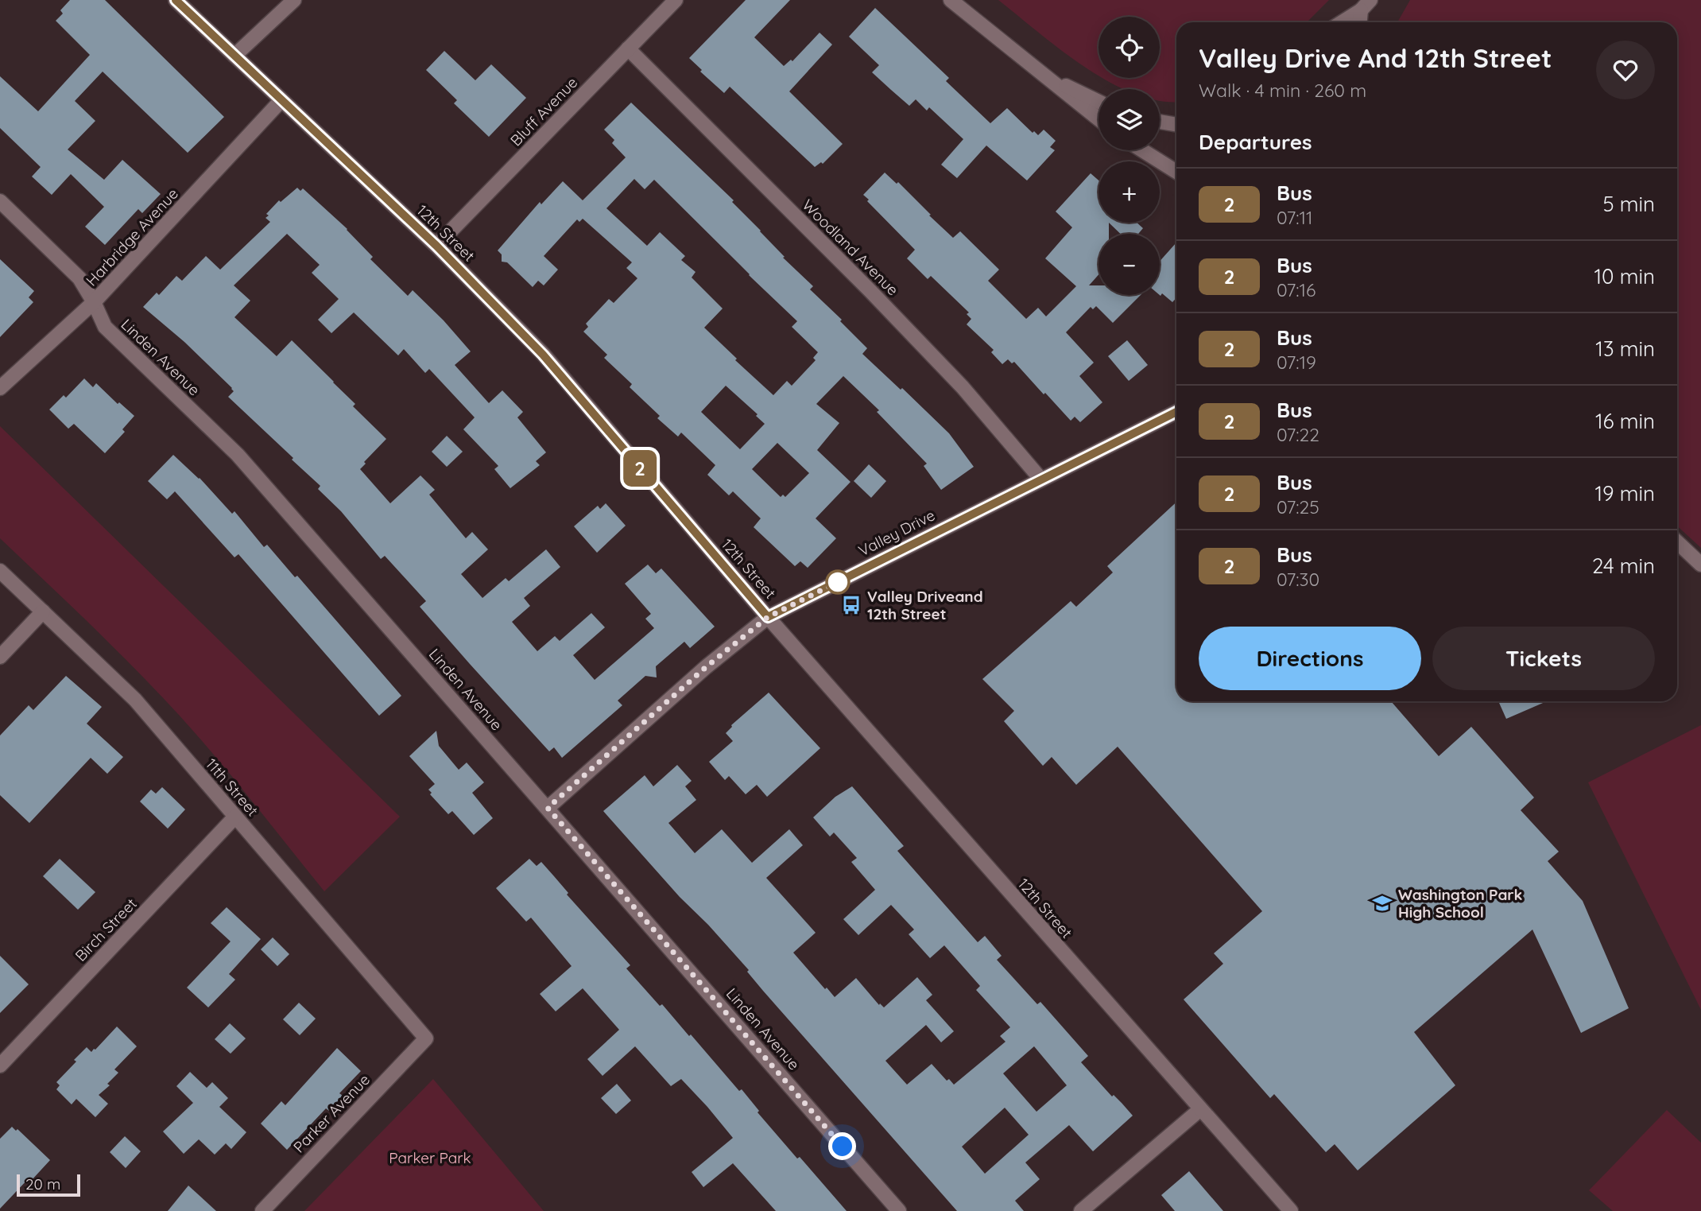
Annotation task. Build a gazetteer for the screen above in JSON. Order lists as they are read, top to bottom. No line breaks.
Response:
{"streets":{"street":["Bluff Avenue","12th Street","Harbridge Avenue","Woodland Avenue","Linden Avenue","Valley Drive","11th Street","Birch Street","Parker Avenue"]},"crossings":[["Bluff Avenue","12th Street"],["Bluff Avenue","Woodland Avenue"],["12th Street","Harbridge Avenue"],["12th Street","Valley Drive"],["Harbridge Avenue","Linden Avenue"],["Woodland Avenue","Valley Drive"],["Linden Avenue","Valley Drive"],["11th Street","Birch Street"],["11th Street","Parker Avenue"]],"parks":["Parker Park"],"places":{"bus stop":["Valley Driveand 12th Street"],"school or university":["Washington Park High School"]},"lines":["bus line 2"],"scale_bar":"20 m","page":{"on_map":"2","map_buttons":["+","−"],"heading":[["Valley Drive And 12th Street","Walk · 4 min · 260 m"],"Departures"],"list":[{"mark":"2","name":"Bus","note":"07:11","value":"5 min"},{"mark":"2","name":"Bus","note":"07:16","value":"10 min"},{"mark":"2","name":"Bus","note":"07:19","value":"13 min"},{"mark":"2","name":"Bus","note":"07:22","value":"16 min"},{"mark":"2","name":"Bus","note":"07:25","value":"19 min"},{"mark":"2","name":"Bus","note":"07:30","value":"24 min"}],"buttons":["Directions","Tickets"],"scale":"20 m"}}
